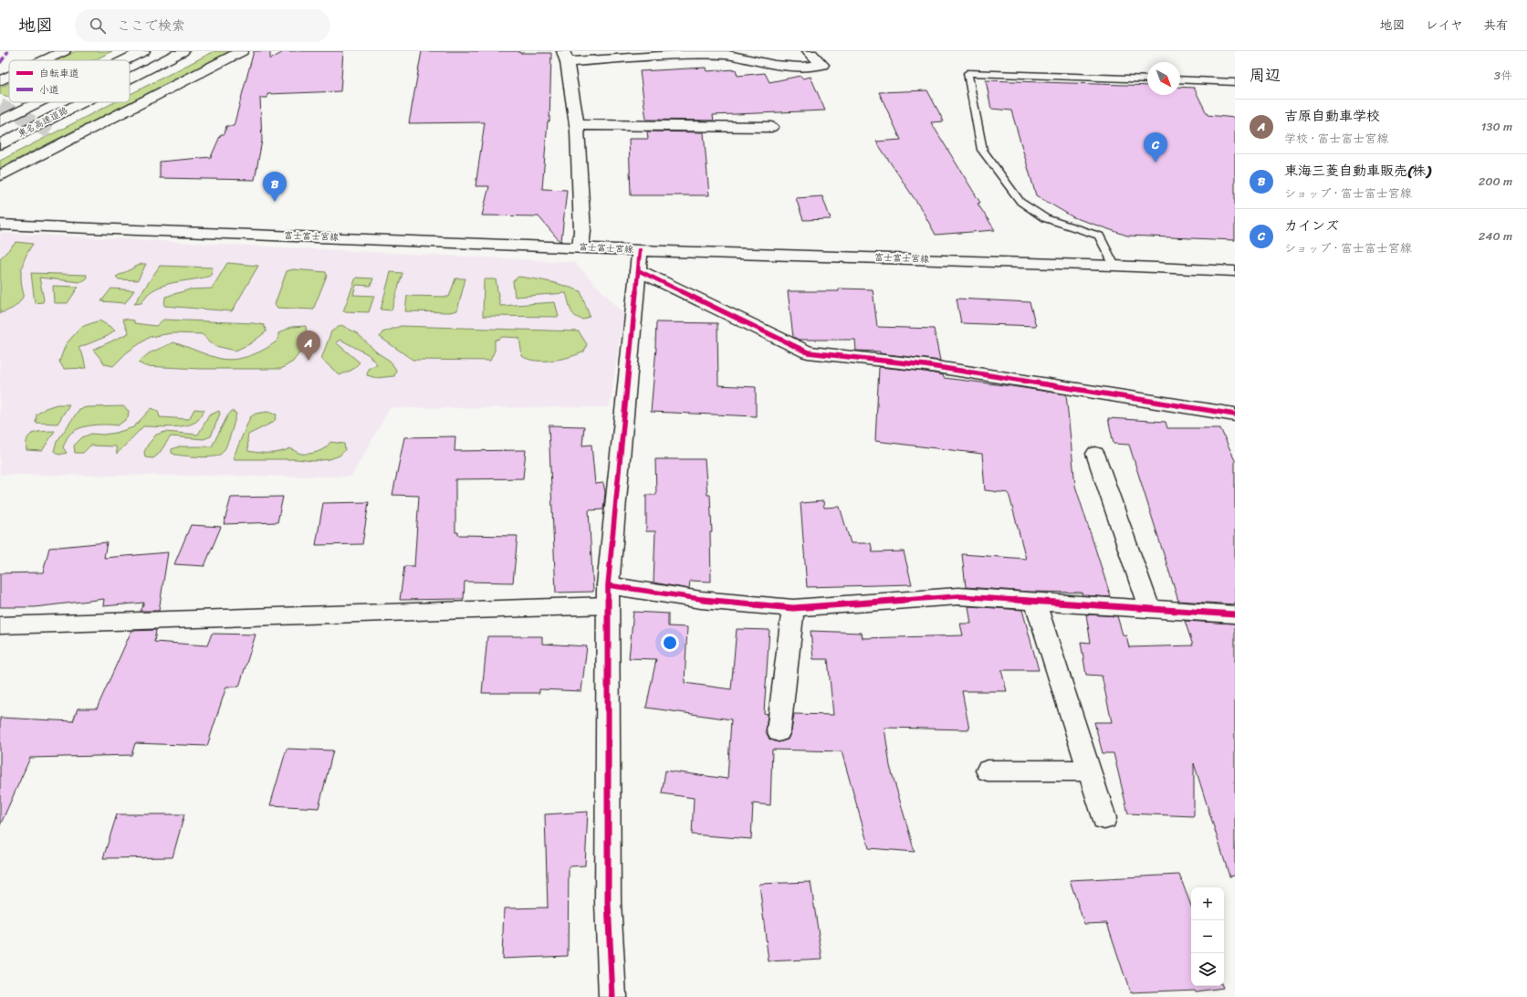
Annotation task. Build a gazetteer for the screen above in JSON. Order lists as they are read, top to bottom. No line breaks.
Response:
{"streets":{"main road":["東名高速道路","富士富士宮線"]},"legend":["自転車道","小道"],"north":"bottom right","page":{"header":"地図","search":"ここで検索","nav":["地図","レイヤ","共有"],"heading":["周辺","3件"],"list":[{"mark":"A","name":"吉原自動車学校","note":"学校 · 富士富士宮線","value":"130 m"},{"mark":"B","name":"東海三菱自動車販売(株)","note":"ショップ · 富士富士宮線","value":"200 m"},{"mark":"C","name":"カインズ","note":"ショップ · 富士富士宮線","value":"240 m"}],"pins":["C","B","A"],"map_buttons":["+","−"]}}
